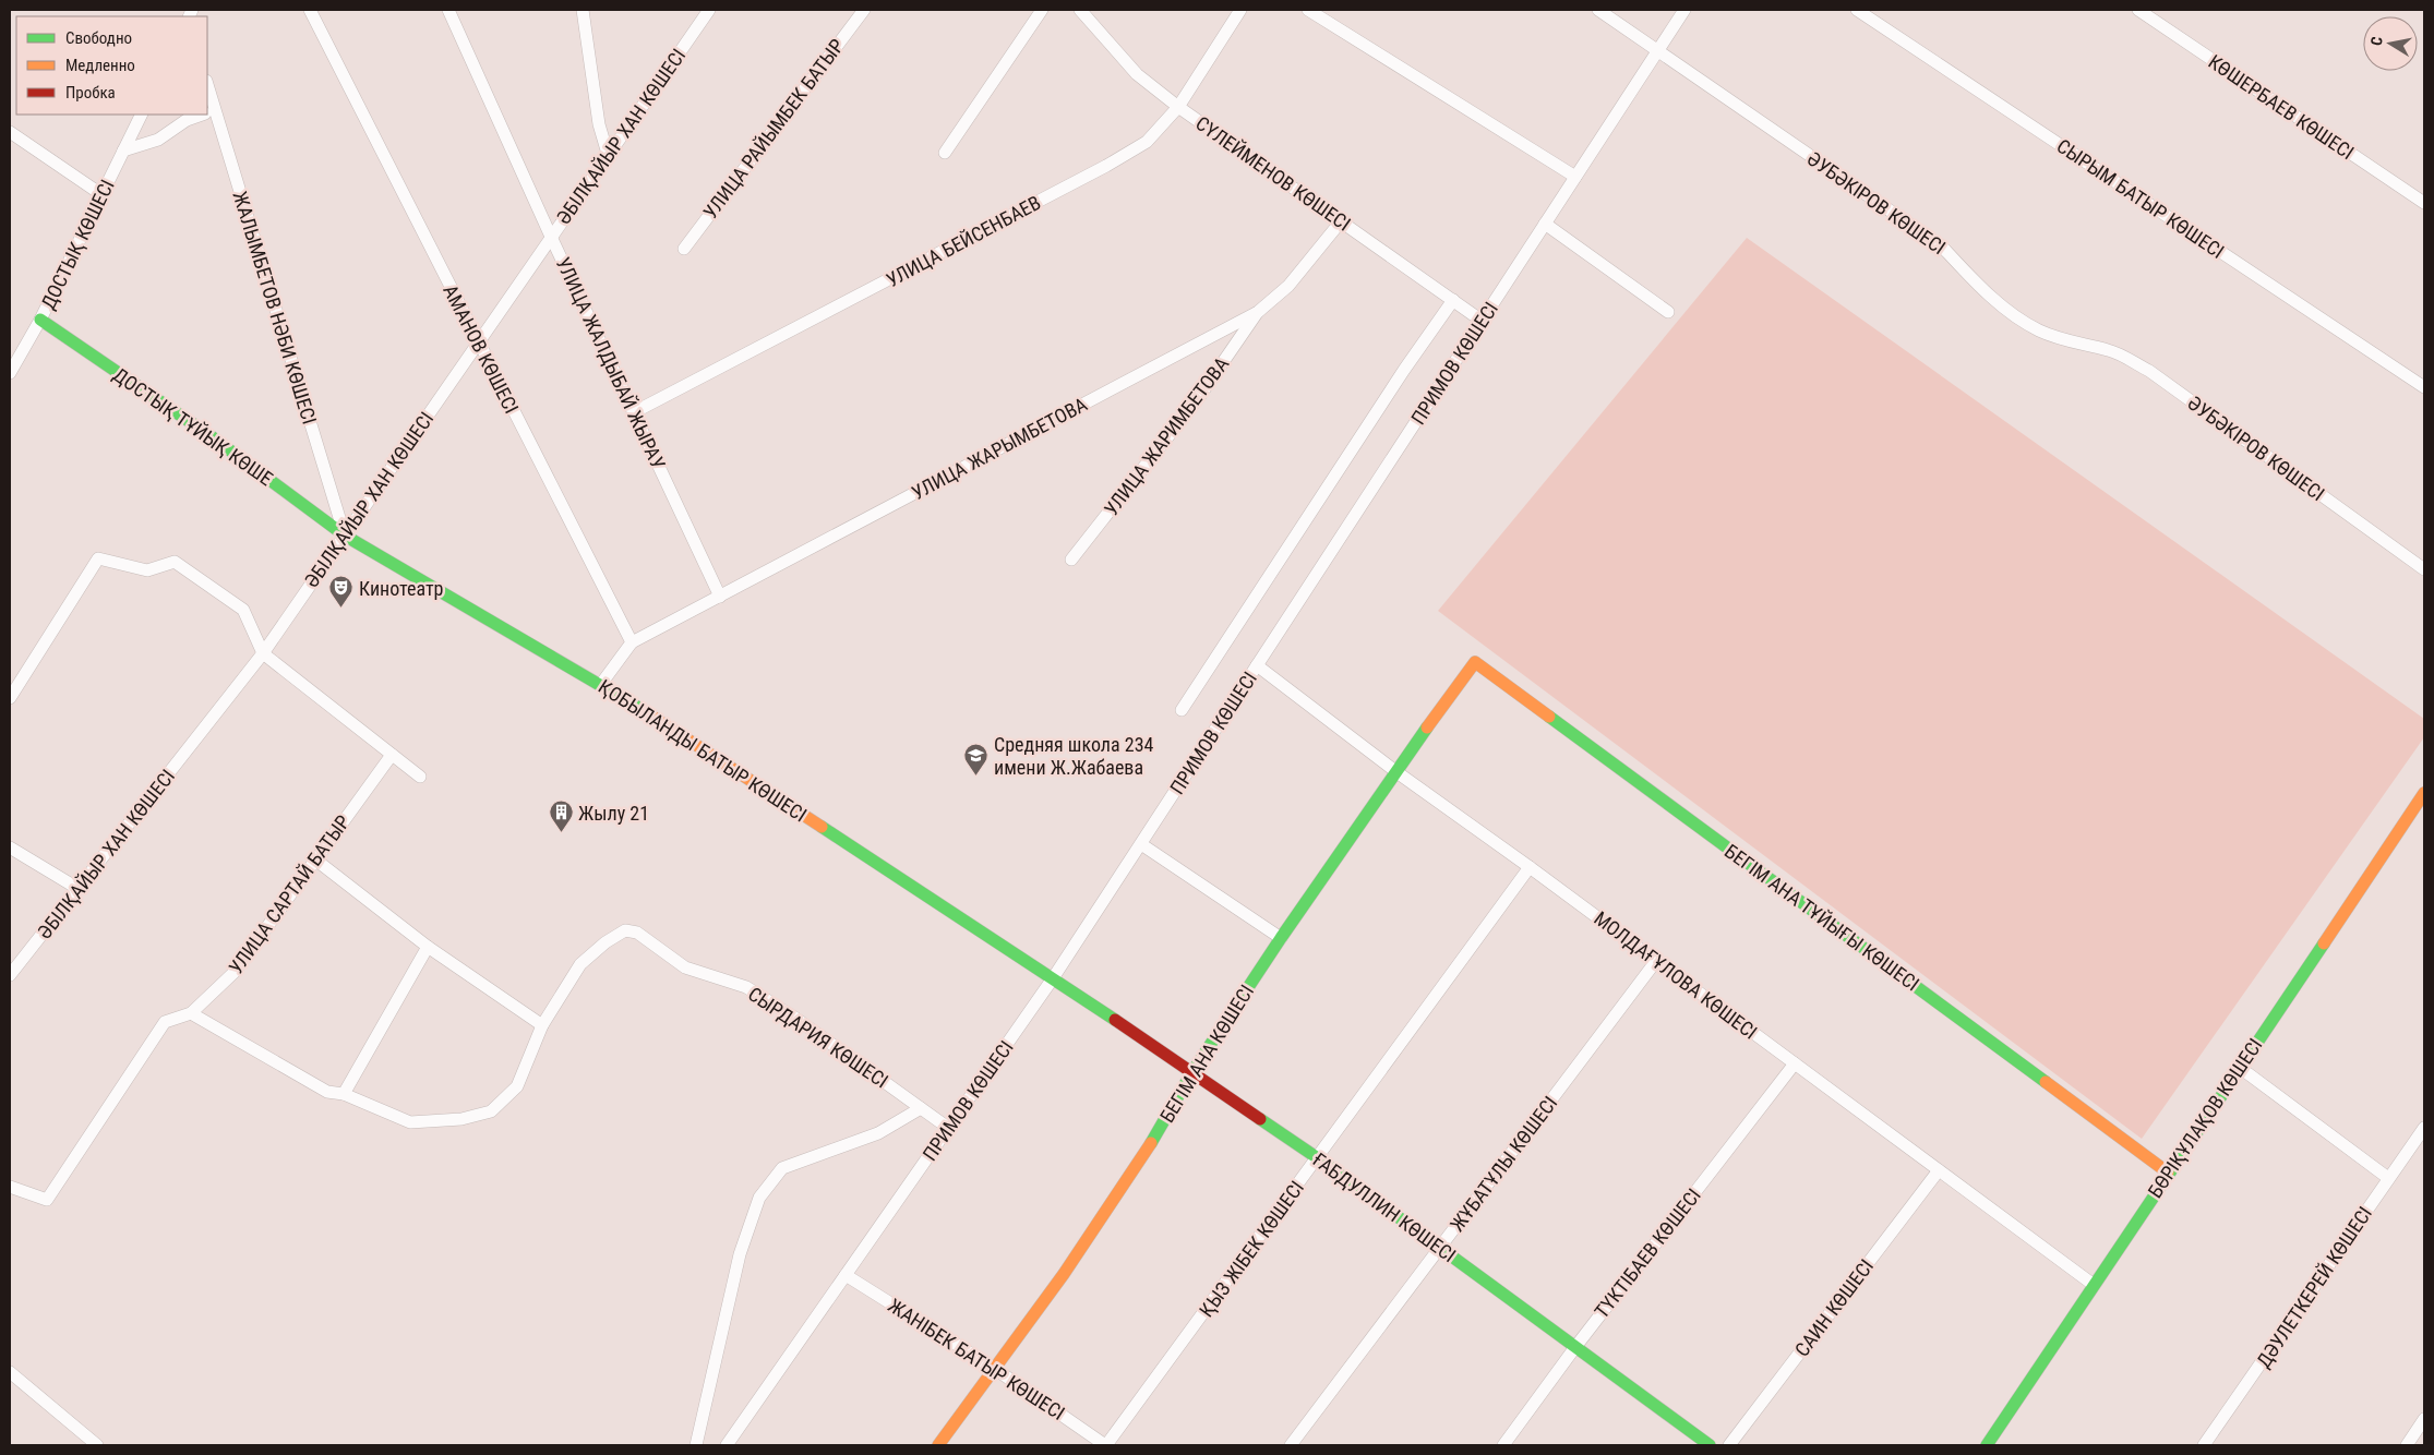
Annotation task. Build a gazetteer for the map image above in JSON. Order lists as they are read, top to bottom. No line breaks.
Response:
{"streets":{"street":["КӨШЕРБАЕВ КӨШЕСІ","УЛИЦА РАЙЫМБЕК БАТЫР","ӘБІЛҚАЙЫР ХАН КӨШЕСІ","СҮЛЕЙМЕНОВ КӨШЕСІ","СЫРЫМ БАТЫР КӨШЕСІ","ӘУБӘКІРОВ КӨШЕСІ","УЛИЦА БЕЙСЕНБАЕВ","ДОСТЫҚ КӨШЕСІ","ЖАЛЫМБЕТОВ НӘБИ КӨШЕСІ","АМАНОВ КӨШЕСІ","УЛИЦА ЖАЛДЫБАЙ ЖЫРАУ","ПРИМОВ КӨШЕСІ","ДОСТЫҚ ТҰЙЫҚ КӨШЕ","УЛИЦА ЖАРИМБЕТОВА","УЛИЦА ЖАРЫМБЕТОВА","ҚОБЫЛАНДЫ БАТЫР КӨШЕСІ","УЛИЦА САРТАЙ БАТЫР","БЕГІМ АНА ТҰЙЫҒЫ КӨШЕСІ","МОЛДАҒҰЛОВА КӨШЕСІ","СЫРДАРИЯ КӨШЕСІ","БЕГІМ АНА КӨШЕСІ","БӨРІҚҰЛАҚОВ КӨШЕСІ","ЖҰБАТҰЛЫ КӨШЕСІ","ҒАБДУЛЛИН КӨШЕСІ","ҚЫЗ ЖІБЕК КӨШЕСІ","ТҮКТІБАЕВ КӨШЕСІ","ДӘУЛЕТКЕРЕЙ КӨШЕСІ","САИН КӨШЕСІ","ЖАНІБЕК БАТЫР КӨШЕСІ"]},"crossings":[["ӘБІЛҚАЙЫР ХАН КӨШЕСІ","ЖАЛЫМБЕТОВ НӘБИ КӨШЕСІ"],["ӘБІЛҚАЙЫР ХАН КӨШЕСІ","АМАНОВ КӨШЕСІ"],["ӘБІЛҚАЙЫР ХАН КӨШЕСІ","УЛИЦА ЖАЛДЫБАЙ ЖЫРАУ"],["ӘБІЛҚАЙЫР ХАН КӨШЕСІ","ДОСТЫҚ ТҰЙЫҚ КӨШЕ"],["ӘБІЛҚАЙЫР ХАН КӨШЕСІ","ҚОБЫЛАНДЫ БАТЫР КӨШЕСІ"],["СҮЛЕЙМЕНОВ КӨШЕСІ","УЛИЦА БЕЙСЕНБАЕВ"],["СҮЛЕЙМЕНОВ КӨШЕСІ","ПРИМОВ КӨШЕСІ"],["СҮЛЕЙМЕНОВ КӨШЕСІ","УЛИЦА ЖАРЫМБЕТОВА"],["ӘУБӘКІРОВ КӨШЕСІ","ПРИМОВ КӨШЕСІ"],["УЛИЦА БЕЙСЕНБАЕВ","УЛИЦА ЖАЛДЫБАЙ ЖЫРАУ"],["ДОСТЫҚ КӨШЕСІ","ДОСТЫҚ ТҰЙЫҚ КӨШЕ"],["ЖАЛЫМБЕТОВ НӘБИ КӨШЕСІ","ДОСТЫҚ ТҰЙЫҚ КӨШЕ"],["ЖАЛЫМБЕТОВ НӘБИ КӨШЕСІ","ҚОБЫЛАНДЫ БАТЫР КӨШЕСІ"],["АМАНОВ КӨШЕСІ","УЛИЦА ЖАРЫМБЕТОВА"],["УЛИЦА ЖАЛДЫБАЙ ЖЫРАУ","УЛИЦА ЖАРЫМБЕТОВА"],["ПРИМОВ КӨШЕСІ","ҚОБЫЛАНДЫ БАТЫР КӨШЕСІ"],["ПРИМОВ КӨШЕСІ","МОЛДАҒҰЛОВА КӨШЕСІ"],["ПРИМОВ КӨШЕСІ","СЫРДАРИЯ КӨШЕСІ"],["ПРИМОВ КӨШЕСІ","ҒАБДУЛЛИН КӨШЕСІ"],["ПРИМОВ КӨШЕСІ","ЖАНІБЕК БАТЫР КӨШЕСІ"],["ДОСТЫҚ ТҰЙЫҚ КӨШЕ","ҚОБЫЛАНДЫ БАТЫР КӨШЕСІ"],["УЛИЦА ЖАРИМБЕТОВА","УЛИЦА ЖАРЫМБЕТОВА"],["ҚОБЫЛАНДЫ БАТЫР КӨШЕСІ","ҒАБДУЛЛИН КӨШЕСІ"],["БЕГІМ АНА ТҰЙЫҒЫ КӨШЕСІ","БЕГІМ АНА КӨШЕСІ"],["БЕГІМ АНА ТҰЙЫҒЫ КӨШЕСІ","БӨРІҚҰЛАҚОВ КӨШЕСІ"],["МОЛДАҒҰЛОВА КӨШЕСІ","БЕГІМ АНА КӨШЕСІ"],["МОЛДАҒҰЛОВА КӨШЕСІ","БӨРІҚҰЛАҚОВ КӨШЕСІ"],["МОЛДАҒҰЛОВА КӨШЕСІ","ЖҰБАТҰЛЫ КӨШЕСІ"],["МОЛДАҒҰЛОВА КӨШЕСІ","ҚЫЗ ЖІБЕК КӨШЕСІ"],["МОЛДАҒҰЛОВА КӨШЕСІ","ТҮКТІБАЕВ КӨШЕСІ"],["МОЛДАҒҰЛОВА КӨШЕСІ","САИН КӨШЕСІ"],["БЕГІМ АНА КӨШЕСІ","ҒАБДУЛЛИН КӨШЕСІ"],["БЕГІМ АНА КӨШЕСІ","ЖАНІБЕК БАТЫР КӨШЕСІ"],["ЖҰБАТҰЛЫ КӨШЕСІ","ҒАБДУЛЛИН КӨШЕСІ"],["ҒАБДУЛЛИН КӨШЕСІ","ҚЫЗ ЖІБЕК КӨШЕСІ"],["ҒАБДУЛЛИН КӨШЕСІ","ТҮКТІБАЕВ КӨШЕСІ"],["ҚЫЗ ЖІБЕК КӨШЕСІ","ЖАНІБЕК БАТЫР КӨШЕСІ"]],"places":{"theatre":["Кинотеатр"],"school or university":["Средняя школа 234 имени Ж.Жабаева"],"building":["Жылу 21"]},"legend":["Свободно","Медленно","Пробка"],"north":"left"}
